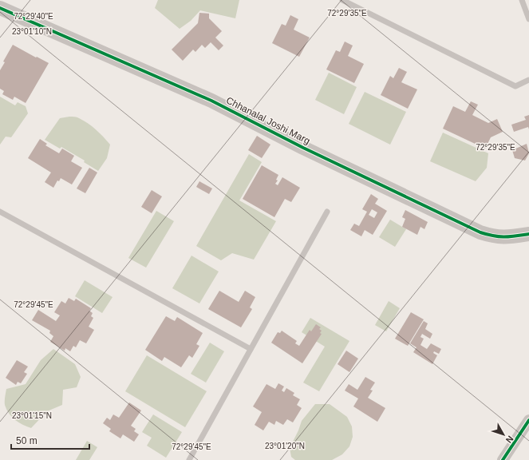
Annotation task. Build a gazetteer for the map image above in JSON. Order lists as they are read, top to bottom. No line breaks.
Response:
{"streets":{"street":["Chhanalal Joshi Marg"]},"scale_bar":"50 m","north":"bottom right","coordinates":["72°29'35\"E","72°29'40\"E","23°01'10\"N","72°29'45\"E","23°01'15\"N","23°01'20\"N"]}
